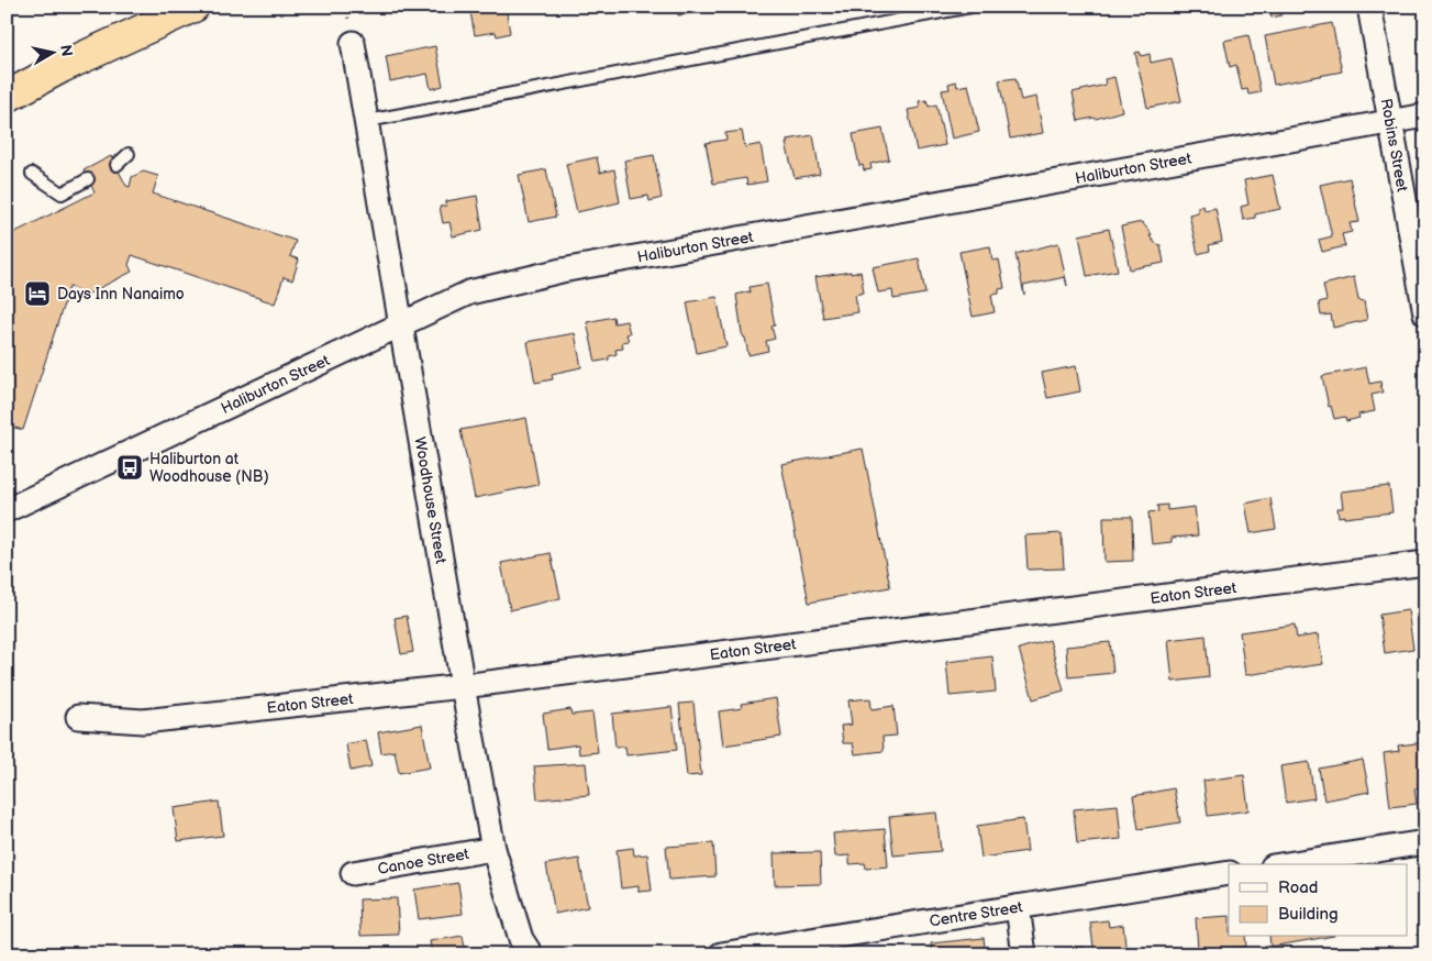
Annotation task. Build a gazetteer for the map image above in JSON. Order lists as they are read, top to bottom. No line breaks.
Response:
{"streets":{"street":["Robins Street","Haliburton Street","Woodhouse Street","Eaton Street","Canoe Street","Centre Street"]},"crossings":[["Robins Street","Haliburton Street"],["Haliburton Street","Woodhouse Street"],["Woodhouse Street","Eaton Street"],["Woodhouse Street","Canoe Street"]],"places":{"hotel":["Days Inn Nanaimo"],"bus stop":["Haliburton at Woodhouse (NB)"]},"legend":["Road","Building"],"north":"right"}
